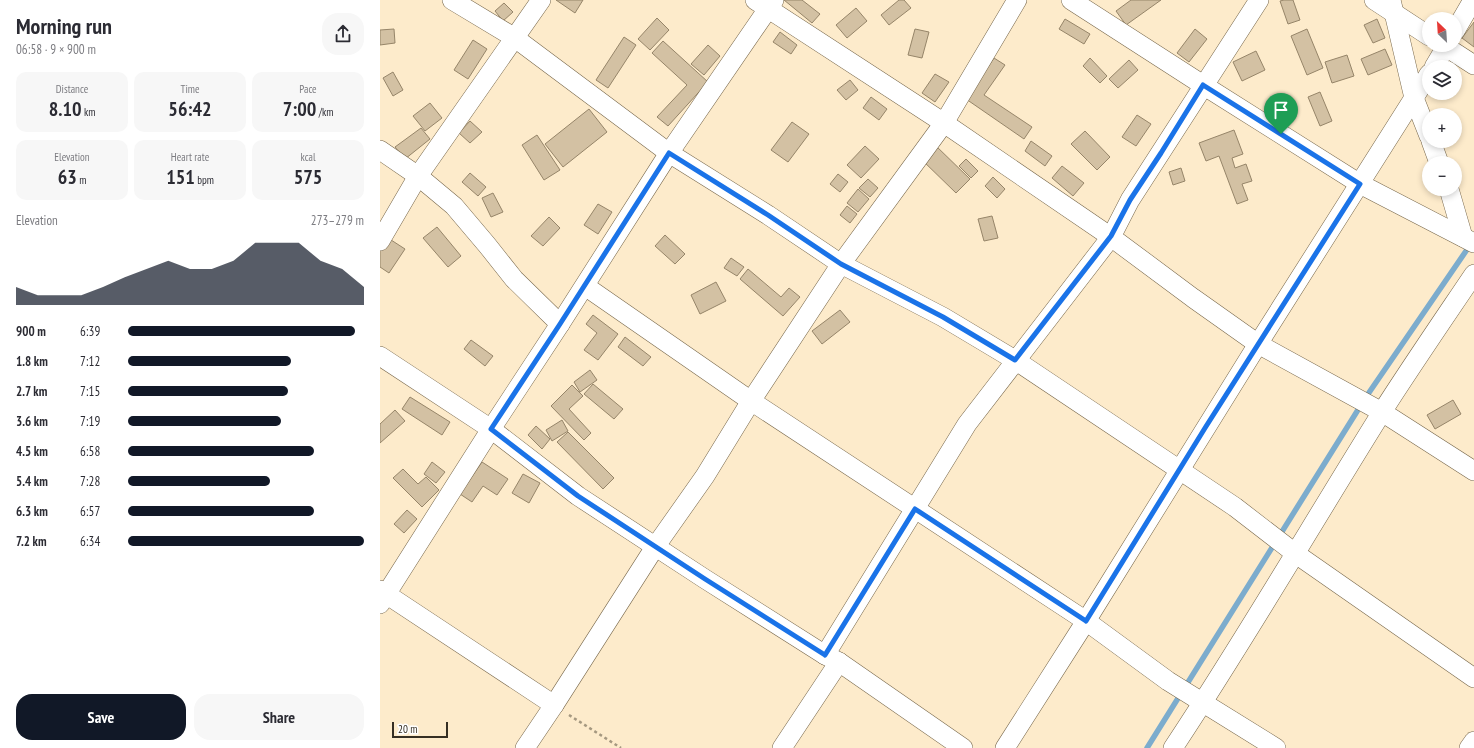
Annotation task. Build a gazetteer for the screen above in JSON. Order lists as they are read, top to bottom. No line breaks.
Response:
{"scale_bar":"20 m","north":"top left","page":{"heading":["Morning run","06:58 · 9 × 900 m"],"map_buttons":["+","−"],"stats":[["Distance","8.10 km"],["Time","56:42"],["Pace","7:00 /km"],["Elevation","63 m"],["Heart rate","151 bpm"],["kcal","575"]],"chart":["Elevation","273–279 m"],"list":[{"name":"900 m","note":"6:39"},{"name":"1.8 km","note":"7:12"},{"name":"2.7 km","note":"7:15"},{"name":"3.6 km","note":"7:19"},{"name":"4.5 km","note":"6:58"},{"name":"5.4 km","note":"7:28"},{"name":"6.3 km","note":"6:57"},{"name":"7.2 km","note":"6:34"}],"buttons":["Save","Share"],"scale":"20 m"}}
